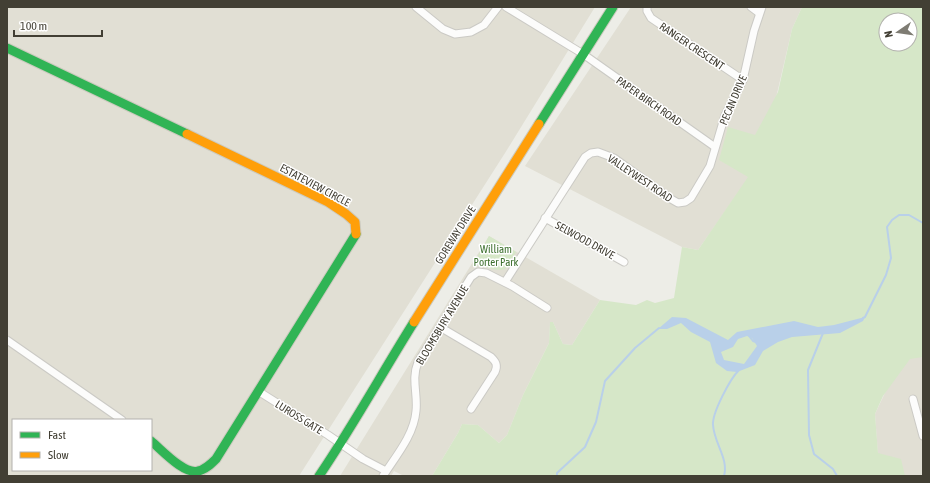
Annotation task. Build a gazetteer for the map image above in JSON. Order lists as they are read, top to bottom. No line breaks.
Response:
{"streets":{"street":["RANGER CRESCENT","PECAN DRIVE","PAPER BIRCH ROAD","VALLEYWEST ROAD","ESTATEVIEW CIRCLE","GOREWAY DRIVE","SELWOOD DRIVE","BLOOMSBURY AVENUE","LUROSS GATE"]},"crossings":[["RANGER CRESCENT","PECAN DRIVE"],["PECAN DRIVE","PAPER BIRCH ROAD"],["PECAN DRIVE","VALLEYWEST ROAD"],["PAPER BIRCH ROAD","VALLEYWEST ROAD"],["PAPER BIRCH ROAD","GOREWAY DRIVE"],["VALLEYWEST ROAD","SELWOOD DRIVE"],["VALLEYWEST ROAD","BLOOMSBURY AVENUE"],["ESTATEVIEW CIRCLE","LUROSS GATE"],["GOREWAY DRIVE","LUROSS GATE"],["BLOOMSBURY AVENUE","LUROSS GATE"]],"parks":["William Porter Park"],"legend":["Fast","Slow"],"scale_bar":"100 m","north":"left"}
